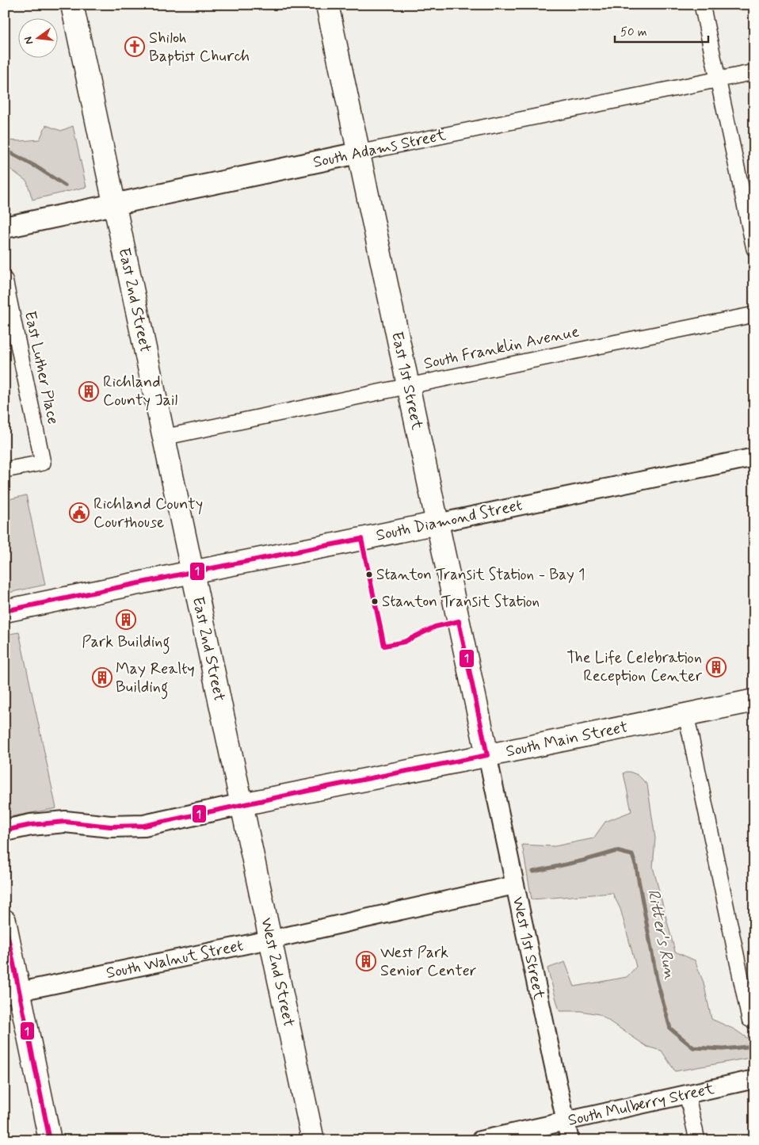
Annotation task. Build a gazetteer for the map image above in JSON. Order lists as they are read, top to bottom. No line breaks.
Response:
{"streets":{"main road":["South Adams Street","East 2nd Street","East 1st Street","South Diamond Street","South Main Street","West 2nd Street"],"street":["South Franklin Avenue","East Luther Place","West 1st Street","South Walnut Street","South Mulberry Street"]},"crossings":[["South Adams Street","East 2nd Street"],["South Adams Street","East 1st Street"],["East 2nd Street","South Franklin Avenue"],["East 2nd Street","South Diamond Street"],["East 2nd Street","South Main Street"],["East 2nd Street","West 2nd Street"],["South Franklin Avenue","East 1st Street"],["East 1st Street","South Diamond Street"],["East 1st Street","South Main Street"],["East 1st Street","West 1st Street"],["South Main Street","West 1st Street"],["South Main Street","West 2nd Street"],["West 1st Street","South Walnut Street"],["West 1st Street","South Mulberry Street"],["South Walnut Street","West 2nd Street"]],"water":["Ritter's Run"],"places":{"church":["Shiloh Baptist Church"],"building":["Richland County Jail","Park Building","The Life Celebration Reception Center","May Realty Building","West Park Senior Center"],"public building":["Richland County Courthouse"],"other":["Stanton Transit Station - Bay 1","Stanton Transit Station"]},"lines":["transit line 1"],"scale_bar":"50 m","north":"left"}
